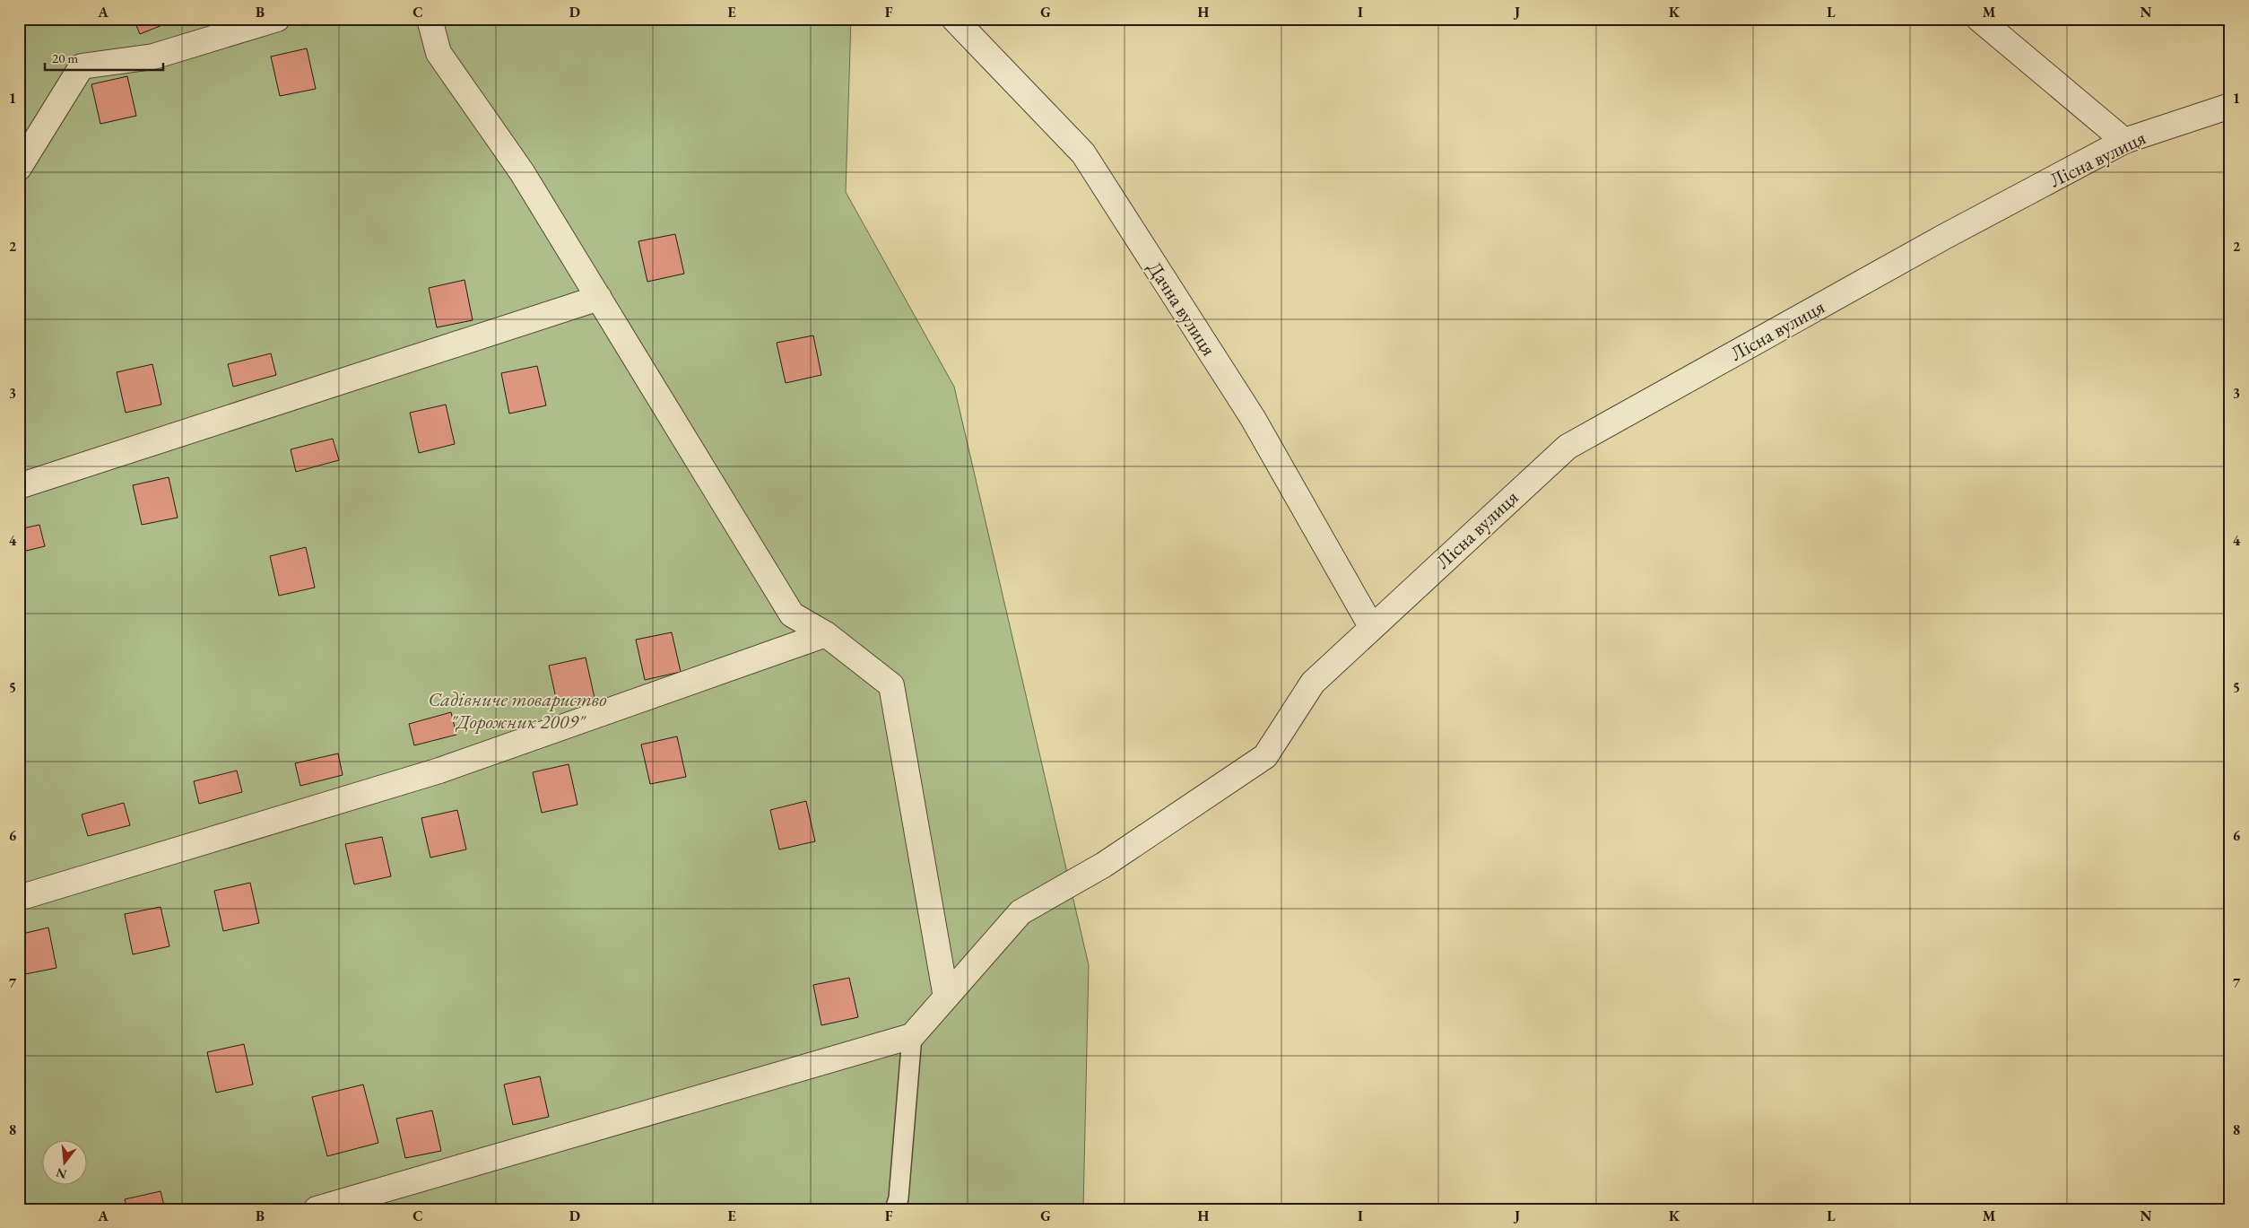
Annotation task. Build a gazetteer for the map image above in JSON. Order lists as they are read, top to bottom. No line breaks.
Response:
{"streets":{"street":["Лісна вулиця","Дачна вулиця"]},"crossings":[["Лісна вулиця","Дачна вулиця"]],"parks":["Садівниче товариство \"Дорожник 2009\""],"scale_bar":"20 m","north":"bottom","grid":{"columns":["A","B","C","D","E","F","G","H","I","J","K","L","M","N"],"rows":["1","2","3","4","5","6","7","8"]}}
